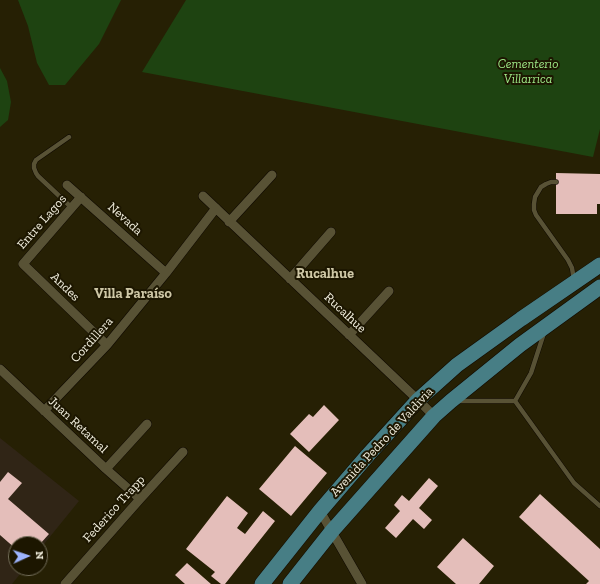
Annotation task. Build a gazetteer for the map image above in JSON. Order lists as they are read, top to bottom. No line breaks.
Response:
{"streets":{"main road":["Avenida Pedro de Valdivia"],"street":["Nevada","Entre Lagos","Andes","Rucalhue","Cordillera","Juan Retamal","Federico Trapp"]},"crossings":[["Nevada","Entre Lagos"],["Nevada","Cordillera"],["Entre Lagos","Andes"],["Andes","Cordillera"],["Rucalhue","Cordillera"],["Rucalhue","Avenida Pedro de Valdivia"],["Cordillera","Juan Retamal"],["Juan Retamal","Federico Trapp"]],"districts":["Rucalhue","Villa Paraíso"],"parks":["Cementerio Villarrica"],"north":"right"}
